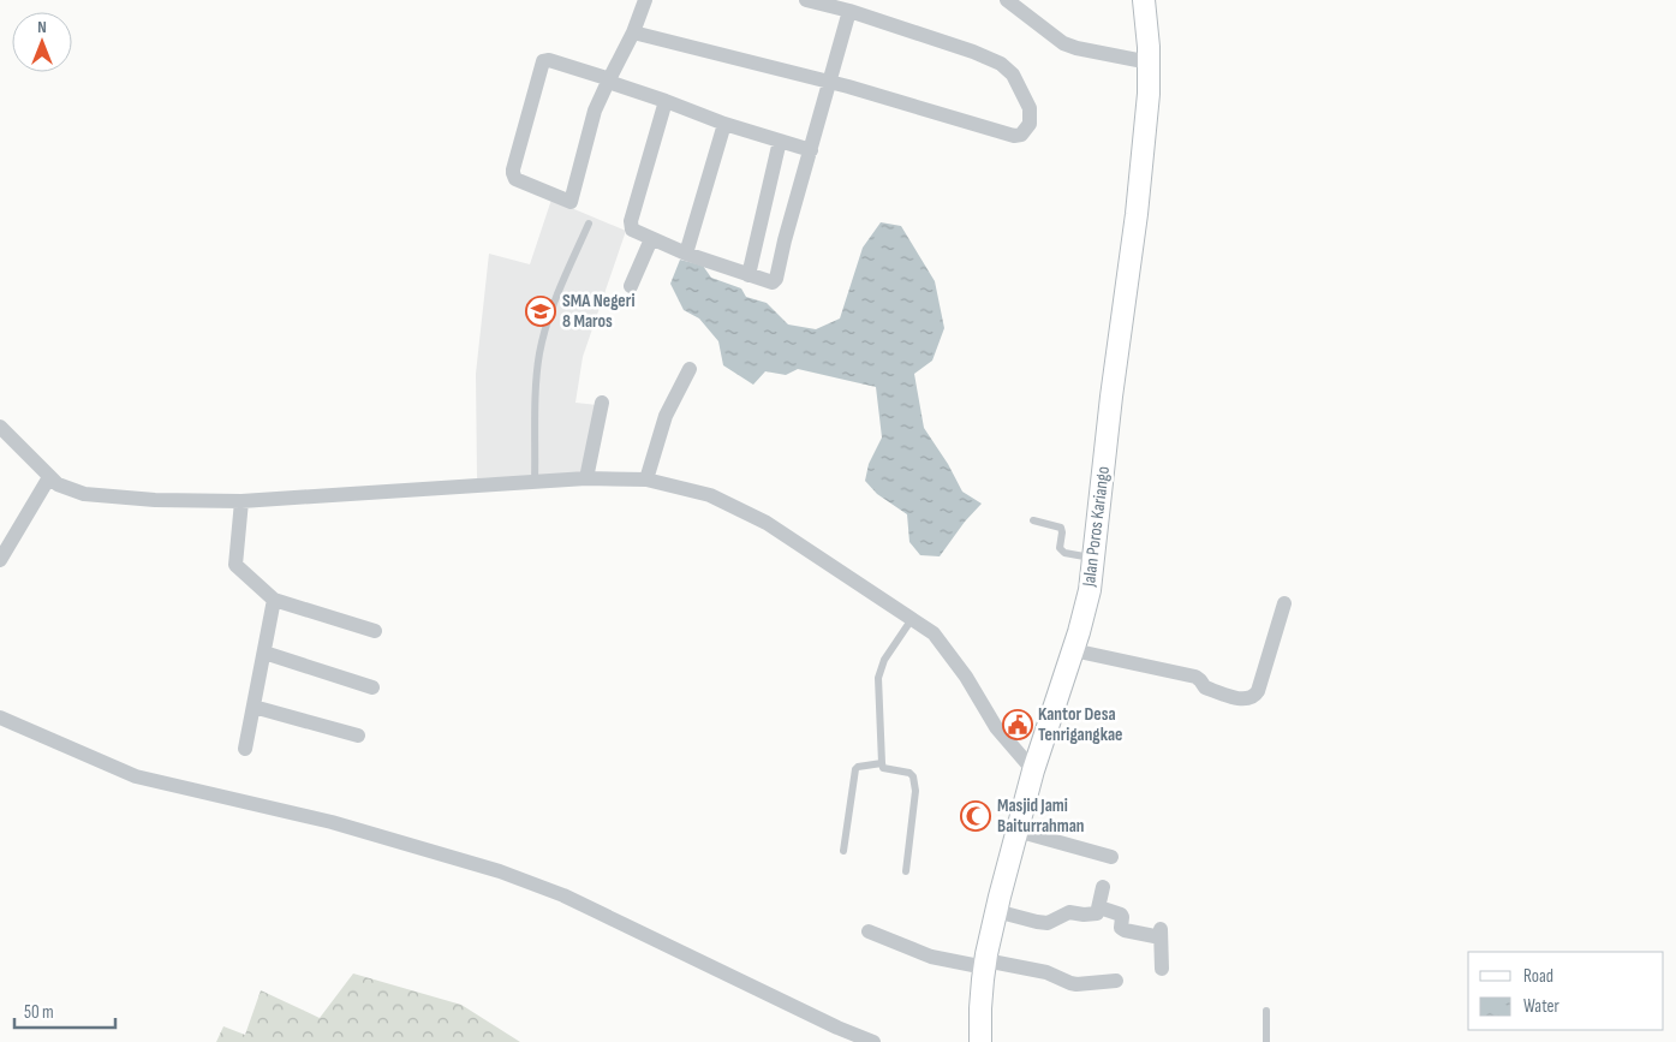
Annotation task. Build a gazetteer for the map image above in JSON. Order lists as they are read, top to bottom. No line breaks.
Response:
{"streets":{"main road":["Jalan Poros Kariango"]},"places":{"school or university":["SMA Negeri 8 Maros"],"public building":["Kantor Desa Tenrigangkae"],"mosque":["Masjid Jami Baiturrahman"]},"legend":["Road","Water"],"scale_bar":"50 m","north":"top"}
